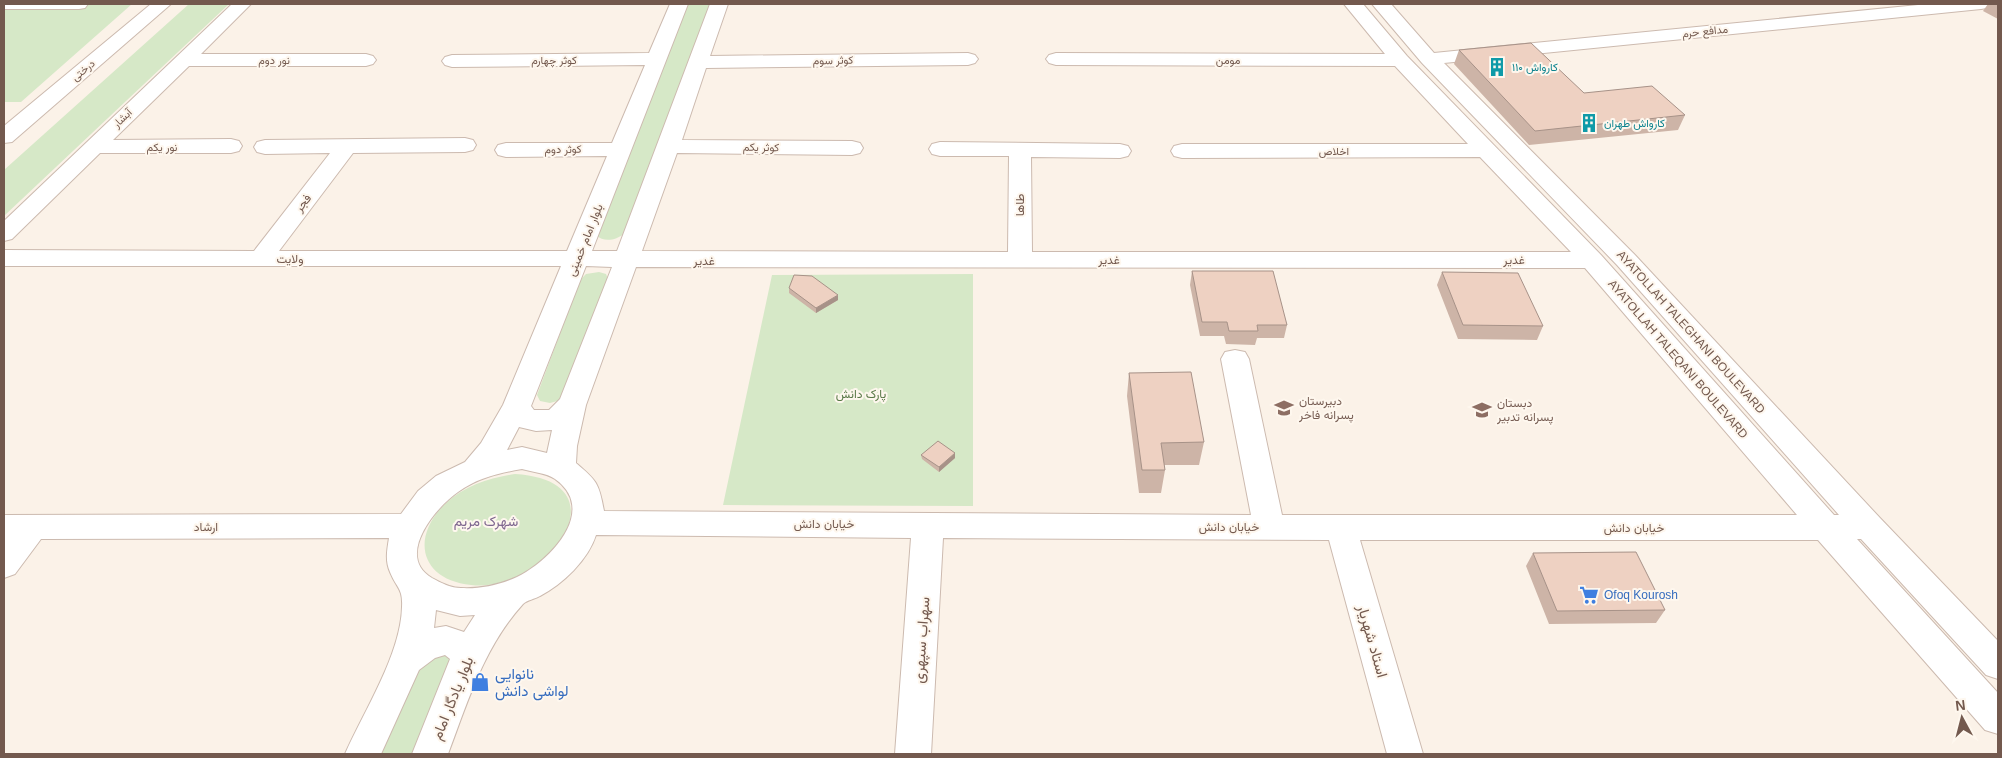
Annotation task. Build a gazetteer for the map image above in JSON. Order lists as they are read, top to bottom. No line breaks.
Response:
{"streets":{"street":["مدافع حرم","نور دوم","کوثر چهارم","کوثر سوم","مومن","درختی","آبشار","نور یکم","کوثر یکم","کوثر دوم","اخلاص","فجر","طاها","بلوار امام خمینی","ولایت","غدیر","AYATOLLAH TALEGHANI BOULEVARD","AYATOLLAH TALEQANI BOULEVARD","خیابان دانش","ارشاد","سهراب سپهری","استاد شهریار","بلوار یادگار امام"]},"crossings":[["مدافع حرم","AYATOLLAH TALEGHANI BOULEVARD"],["نور دوم","آبشار"],["کوثر چهارم","بلوار امام خمینی"],["مومن","AYATOLLAH TALEQANI BOULEVARD"],["آبشار","نور یکم"],["کوثر دوم","بلوار امام خمینی"],["اخلاص","AYATOLLAH TALEQANI BOULEVARD"],["فجر","ولایت"],["طاها","غدیر"],["بلوار امام خمینی","ولایت"],["بلوار امام خمینی","خیابان دانش"],["بلوار امام خمینی","ارشاد"],["بلوار امام خمینی","بلوار یادگار امام"],["ولایت","غدیر"],["غدیر","AYATOLLAH TALEQANI BOULEVARD"],["AYATOLLAH TALEGHANI BOULEVARD","خیابان دانش"],["AYATOLLAH TALEQANI BOULEVARD","خیابان دانش"],["خیابان دانش","ارشاد"],["خیابان دانش","سهراب سپهری"],["خیابان دانش","استاد شهریار"],["خیابان دانش","بلوار یادگار امام"],["ارشاد","بلوار یادگار امام"]],"districts":["شهرک مریم"],"parks":["پارک دانش"],"places":{"building":["کارواش ۱۱۰","کارواش طهران"],"school or university":["دبیرستان پسرانه فاخر","دبستان پسرانه تدبیر"],"supermarket":["Ofoq Kourosh"],"shop":["نانوایی لواشی دانش"]},"north":"top"}
